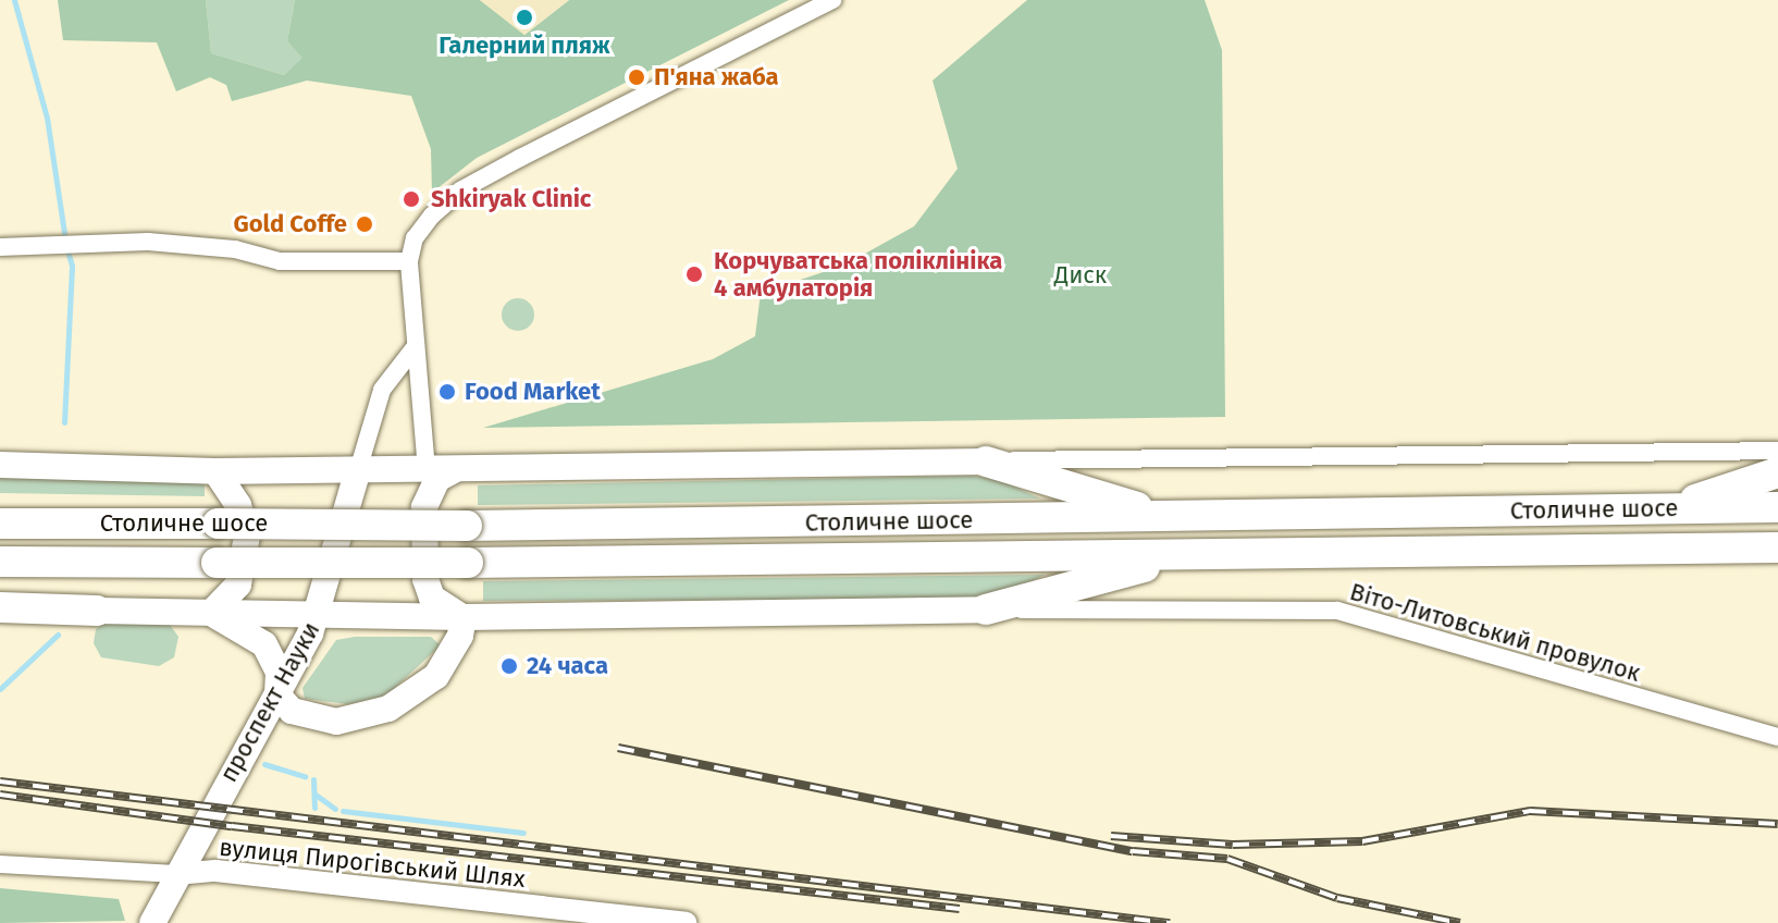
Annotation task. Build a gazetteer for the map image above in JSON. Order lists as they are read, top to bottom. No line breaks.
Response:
{"streets":{"highway":["Столичне шосе"],"main road":["проспект Науки"],"street":["Віто-Литовський провулок","вулиця Пирогівський Шлях"]},"crossings":[["проспект Науки","вулиця Пирогівський Шлях"]],"parks":["Диск"],"places":["Галерний пляж","П'яна жаба","Shkiryak Clinic","Gold Coffe","Корчуватська поліклініка 4 амбулаторія","Food Market","24 часа"]}
